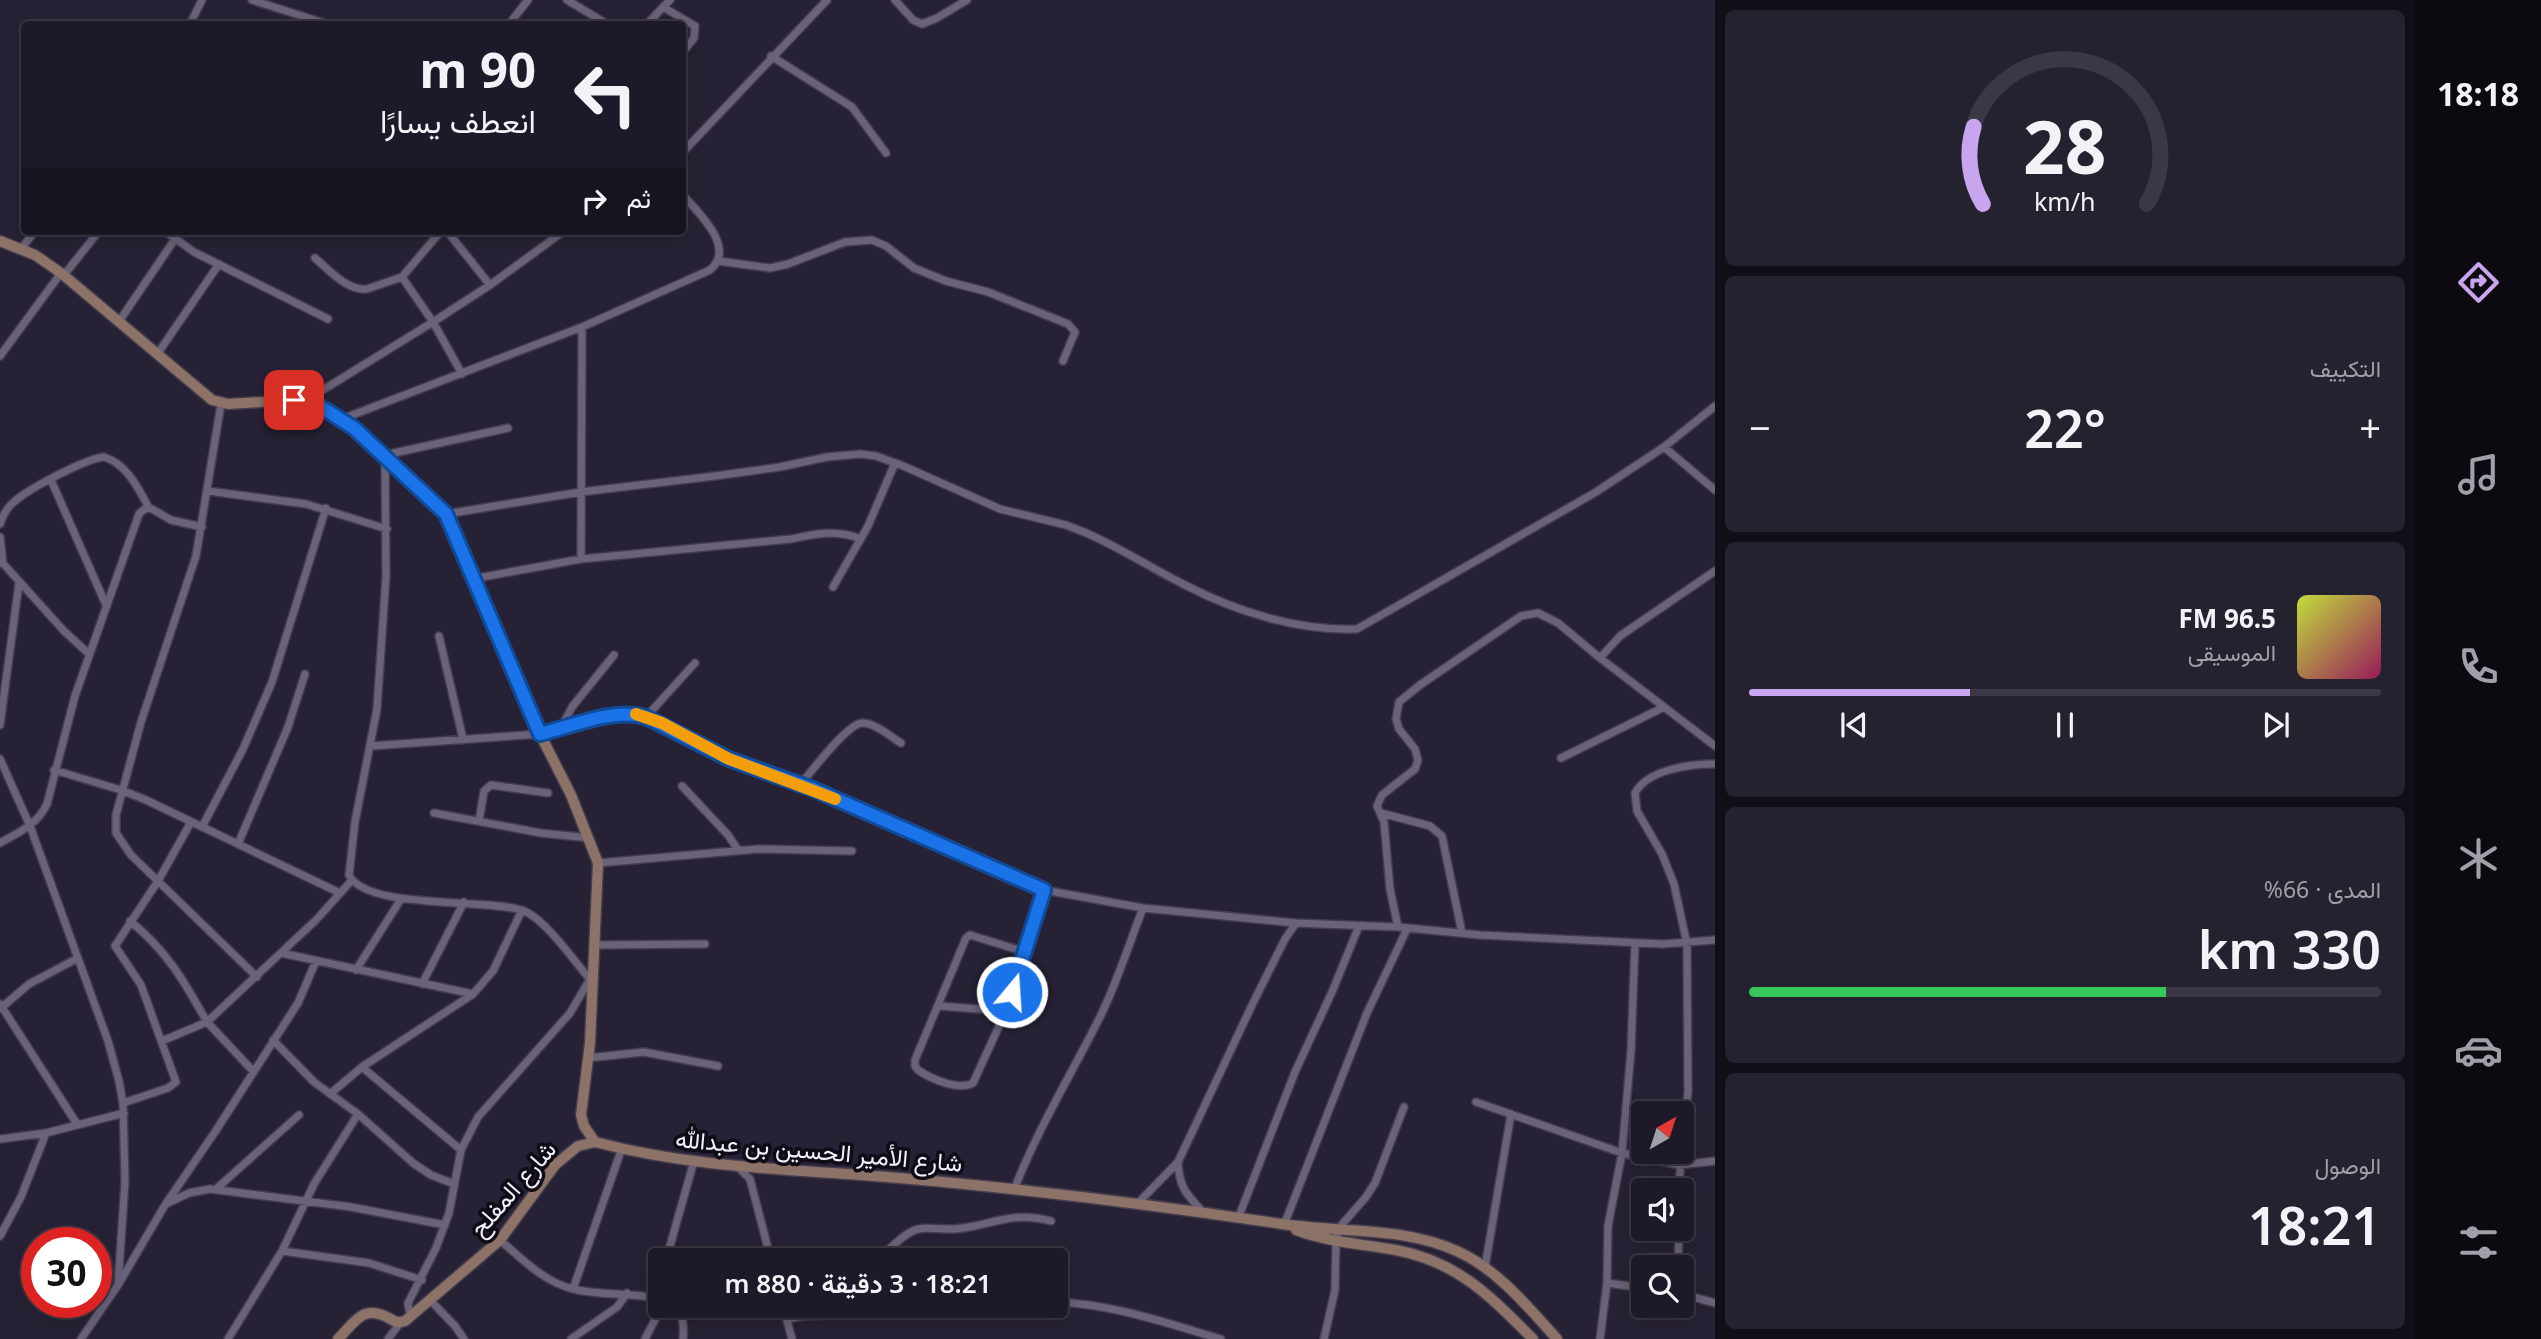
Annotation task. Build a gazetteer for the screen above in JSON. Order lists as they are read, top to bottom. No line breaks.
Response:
{"streets":{"street":["شارع الأمير الحسين بن عبدالله","شارع المفلح"]},"crossings":[["شارع الأمير الحسين بن عبدالله","شارع المفلح"]],"north":"top right","page":{"tabs":"18:18","turn":["90 m","انعطف يسارًا"],"then":"ثم","tile":["التكييف",["المدى · 66%","330 km"],["الوصول","18:21"]],"heat":["−","22°","+"],"song":["96.5 FM","الموسيقى"],"limit":"30","trip":"18:21 · 3 دقيقة · 880 m","gauge":["28","km/h"]}}
